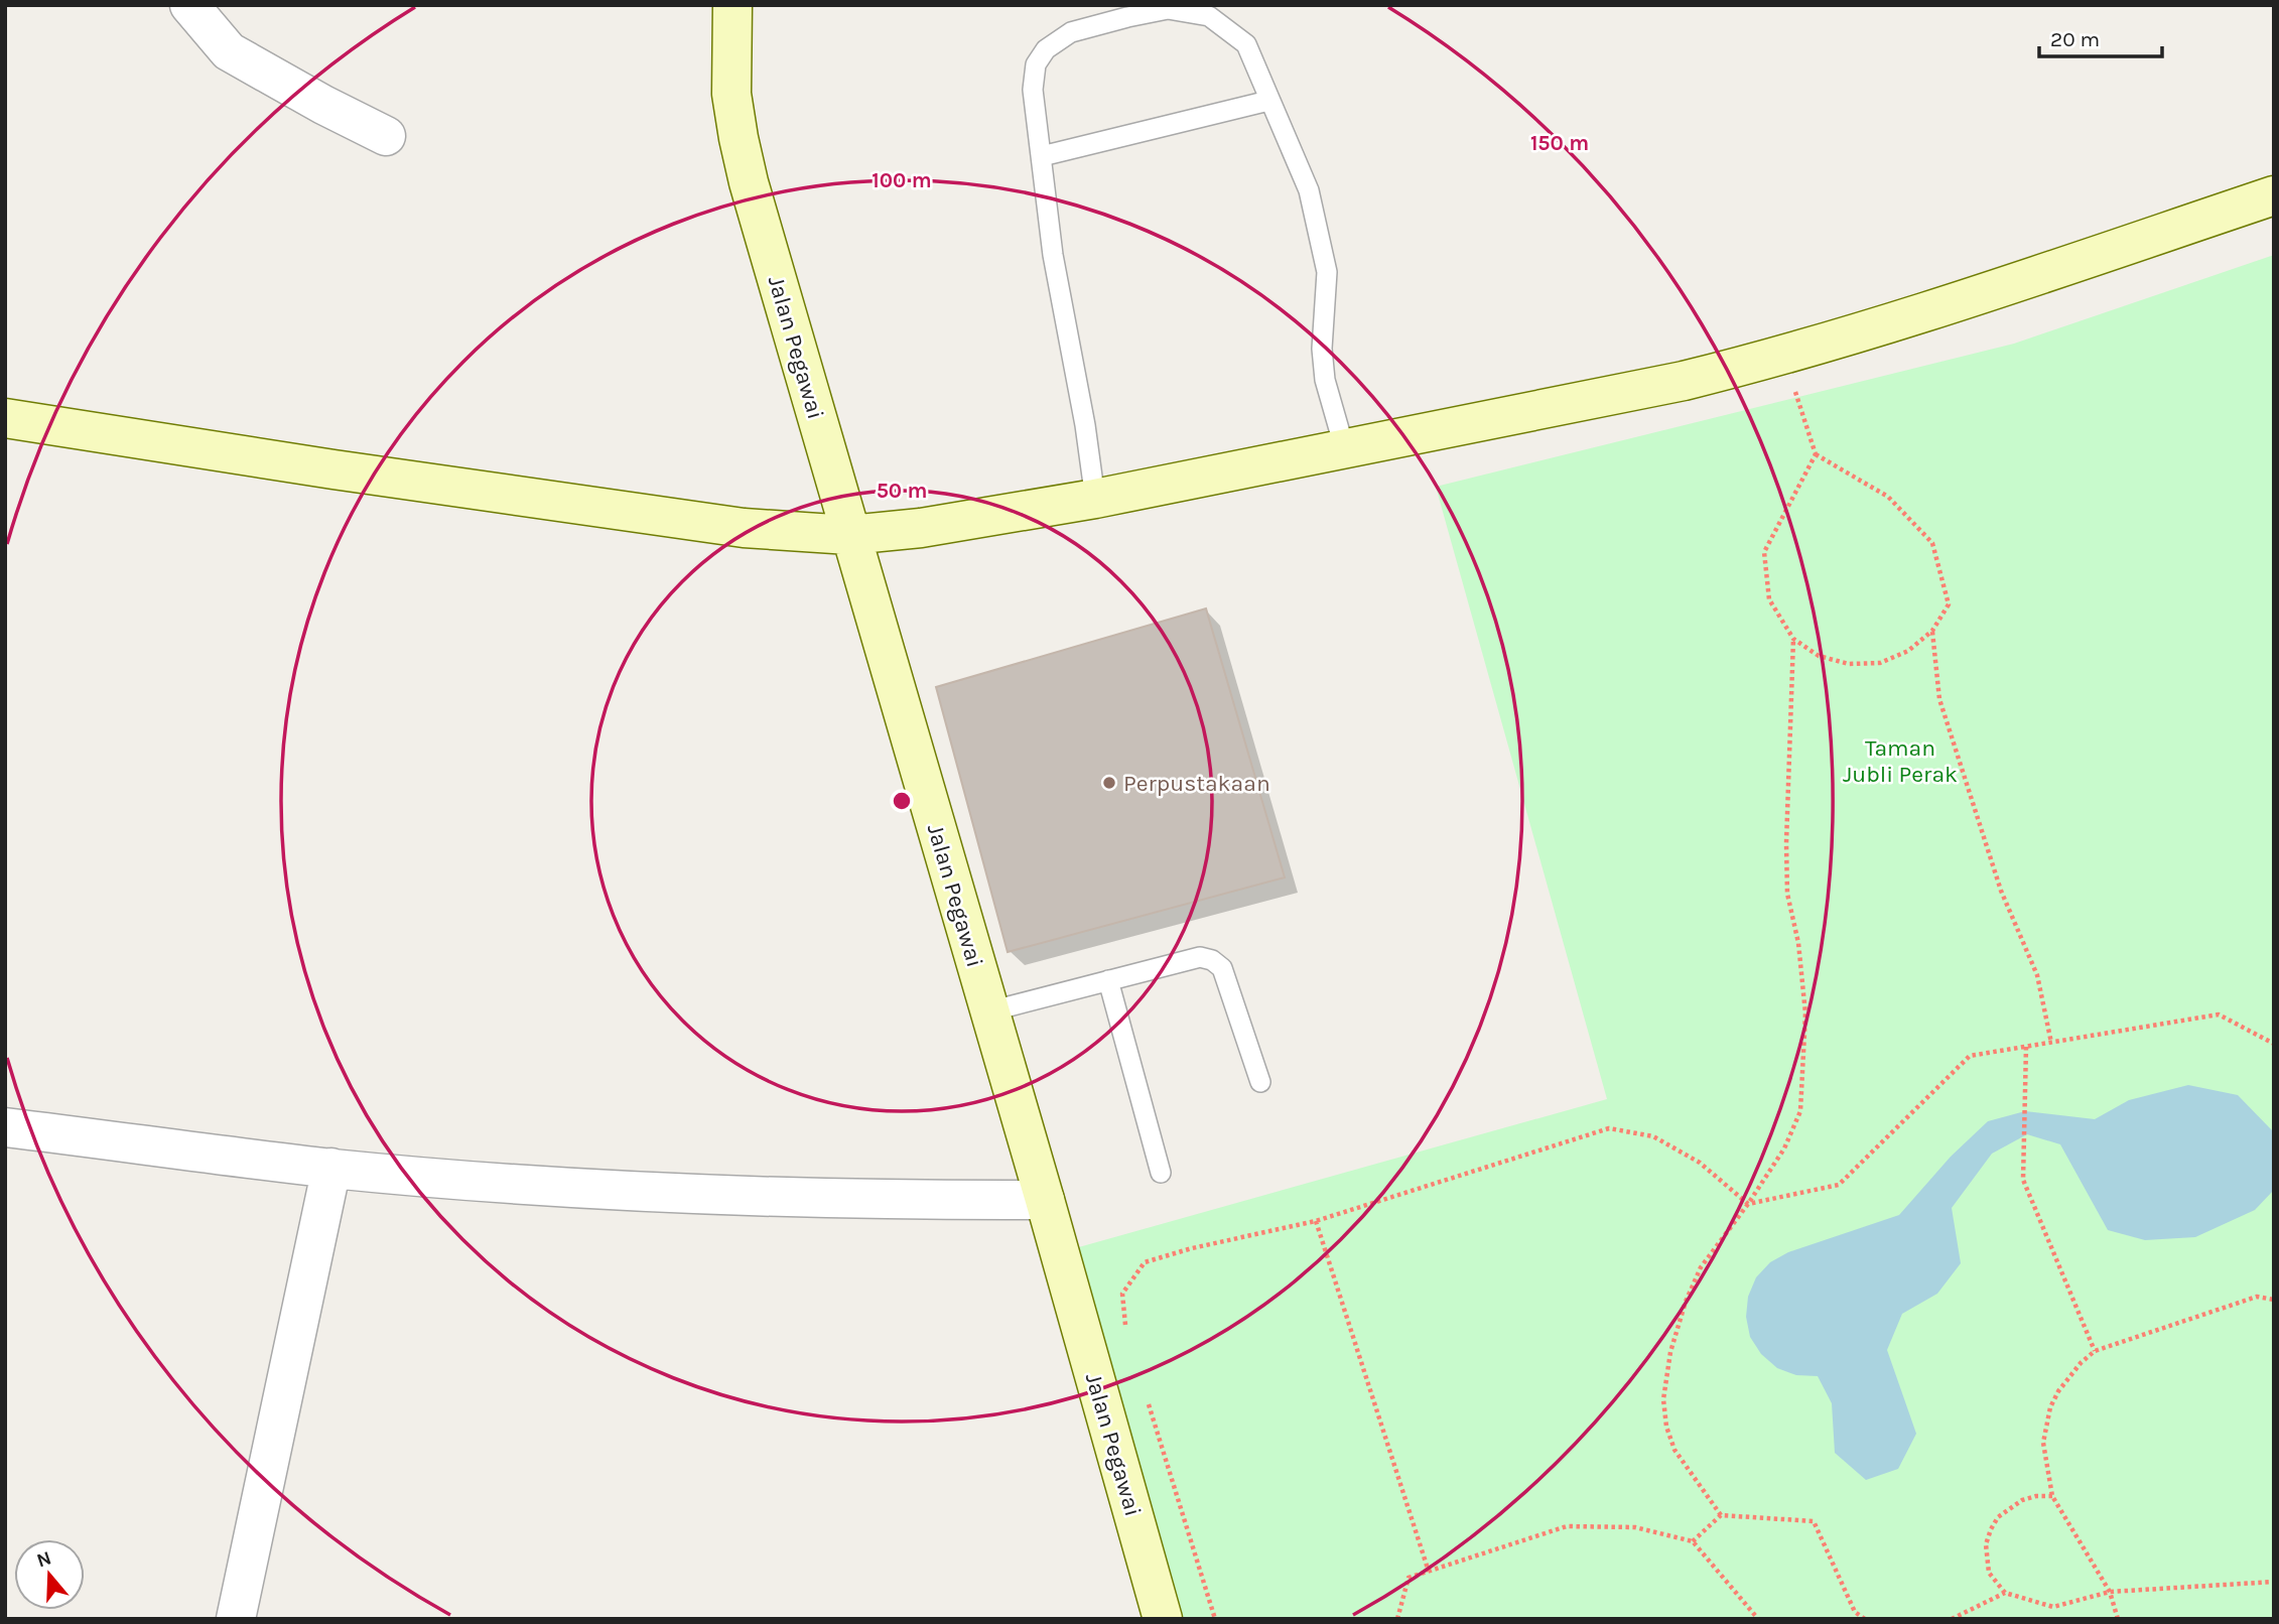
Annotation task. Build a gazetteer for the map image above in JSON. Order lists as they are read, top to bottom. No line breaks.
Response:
{"streets":{"street":["Jalan Pegawai"]},"parks":["Taman Jubli Perak"],"places":["Perpustakaan"],"scale_bar":"20 m","north":"top","rings":["150 m","100 m","50 m"]}
